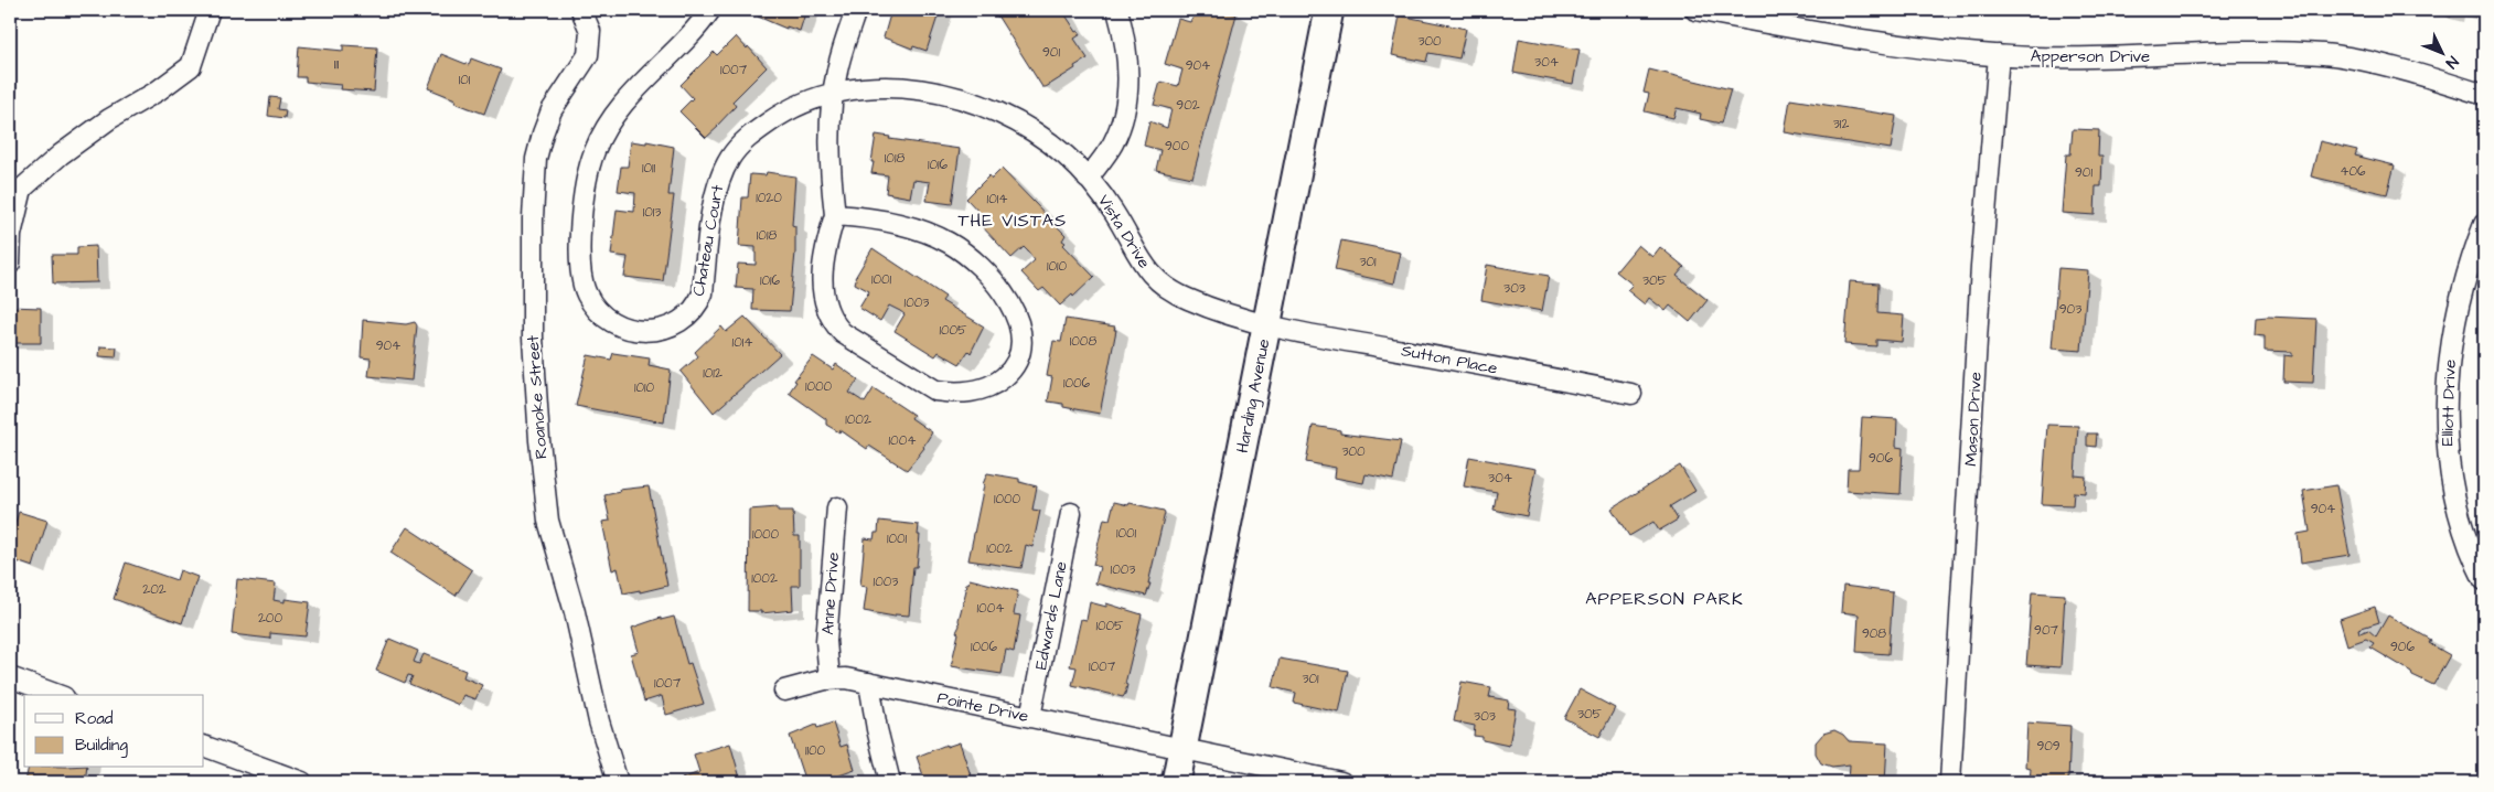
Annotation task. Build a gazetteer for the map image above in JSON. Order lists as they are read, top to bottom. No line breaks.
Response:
{"streets":{"main road":["Harding Avenue"],"street":["Apperson Drive","Vista Drive","Chateau Court","Sutton Place","Roanoke Street","Elliott Drive","Mason Drive","Anne Drive","Edwards Lane","Pointe Drive"]},"crossings":[["Apperson Drive","Mason Drive"],["Vista Drive","Chateau Court"],["Vista Drive","Sutton Place"],["Vista Drive","Harding Avenue"],["Sutton Place","Harding Avenue"],["Harding Avenue","Pointe Drive"],["Anne Drive","Pointe Drive"],["Edwards Lane","Pointe Drive"]],"districts":["THE VISTAS","APPERSON PARK"],"house_numbers":["300","901","304","111","904","1007","101","902","312","900","1018","1016","1011","406","901","1020","1014","1013","1018","301","1010","1001","1016","305","303","1003","903","1005","1008","1014","904","1012","1006","1000","1010","1002","1004","300","906","304","1000","904","1001","1000","1001","1002","1003","1002","1003","202","1004","200","1005","907","908","1006","906","1007","301","1007","305","303","909","1100"],"legend":["Road","Building"],"north":"bottom right"}
